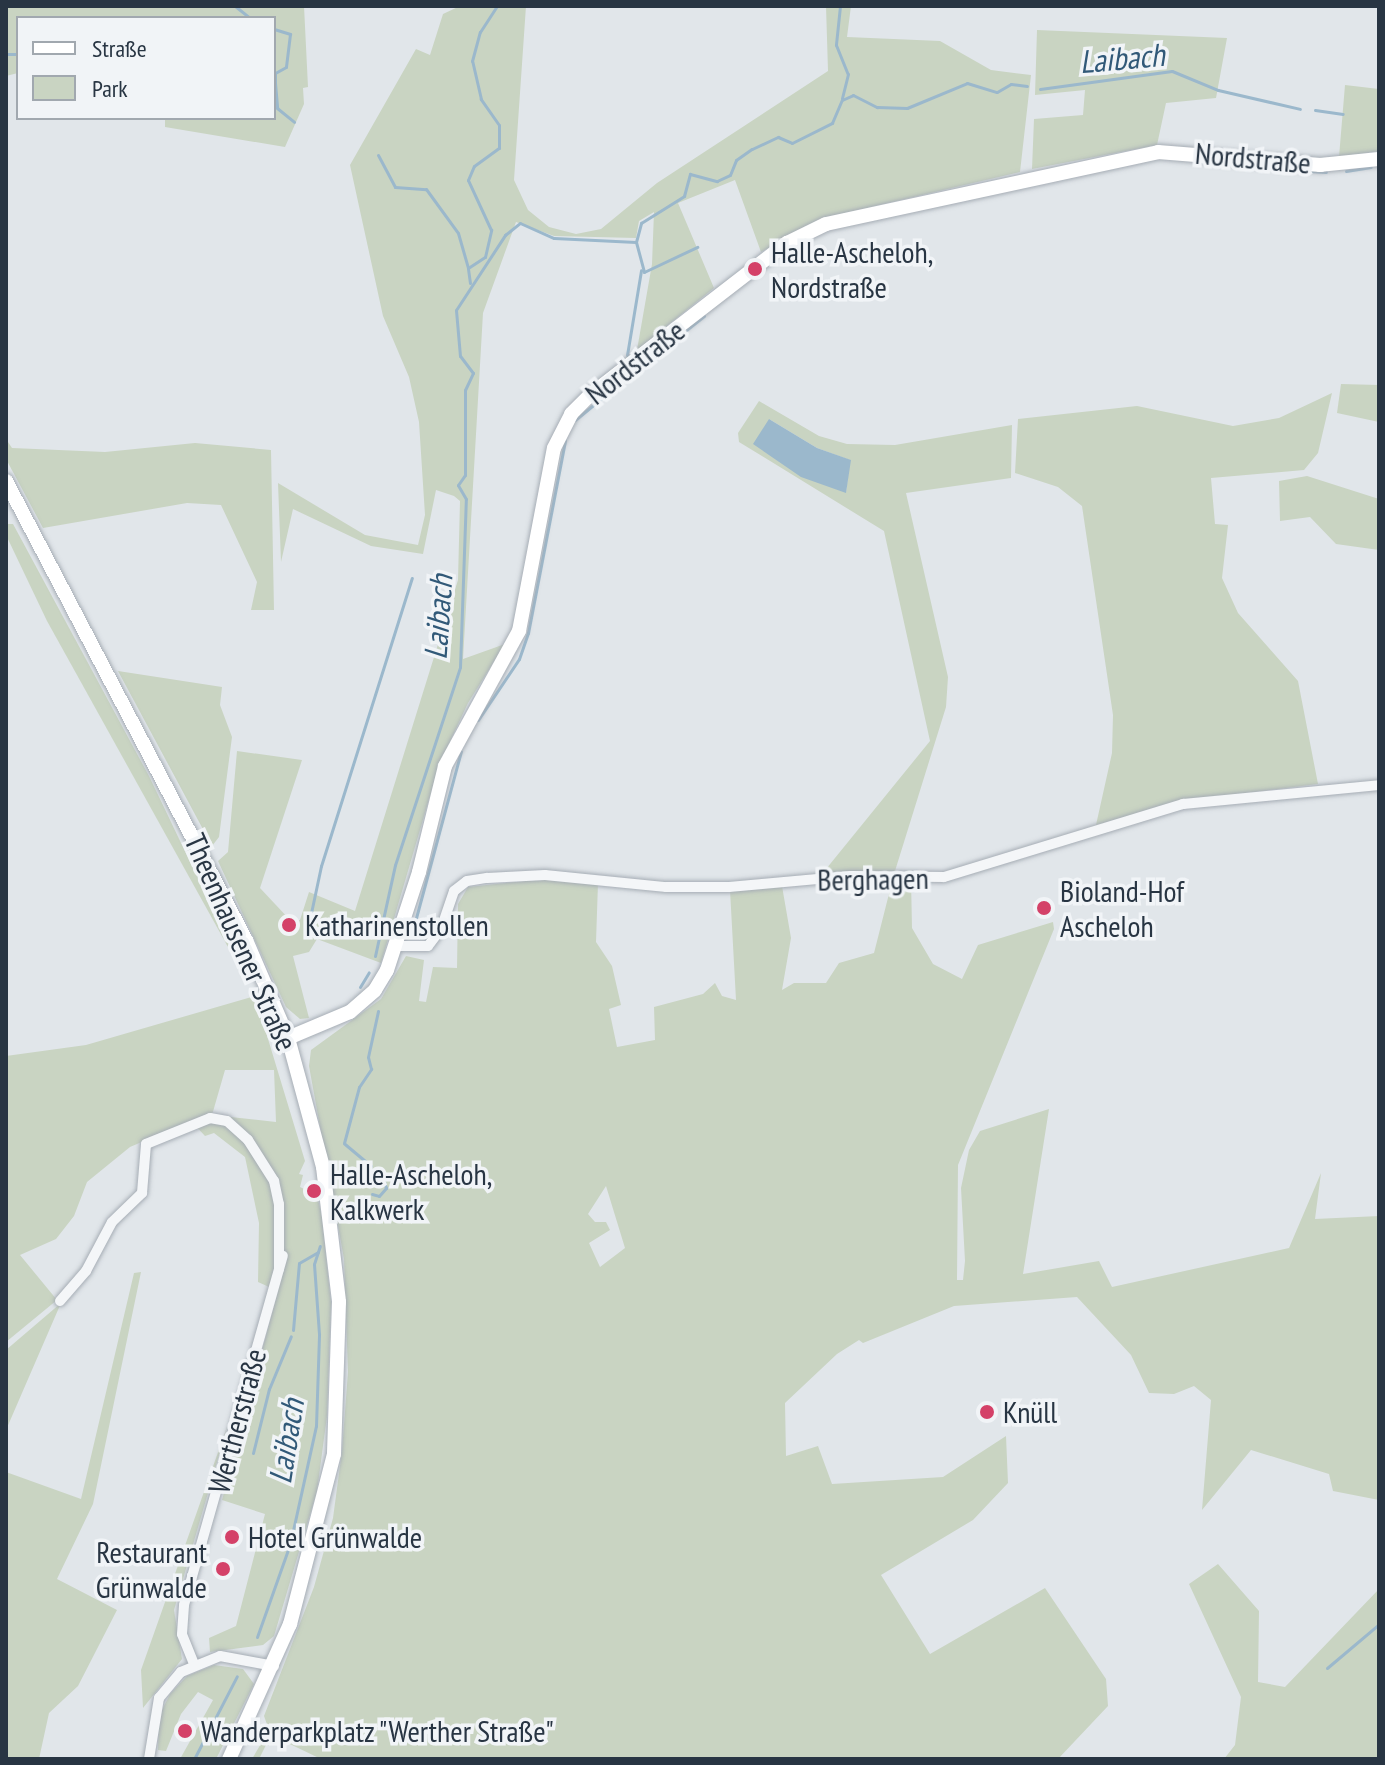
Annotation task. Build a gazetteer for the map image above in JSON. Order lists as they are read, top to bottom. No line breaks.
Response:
{"streets":{"street":["Nordstraße","Berghagen","Theenhausener Straße","Wertherstraße"]},"crossings":[["Nordstraße","Berghagen"],["Nordstraße","Theenhausener Straße"]],"water":["Laibach"],"places":["Halle-Ascheloh, Nordstraße","Bioland-Hof Ascheloh","Katharinenstollen","Halle-Ascheloh, Kalkwerk","Knüll","Hotel Grünwalde","Restaurant Grünwalde","Wanderparkplatz \"Werther Straße\""],"legend":["Straße","Park"]}
